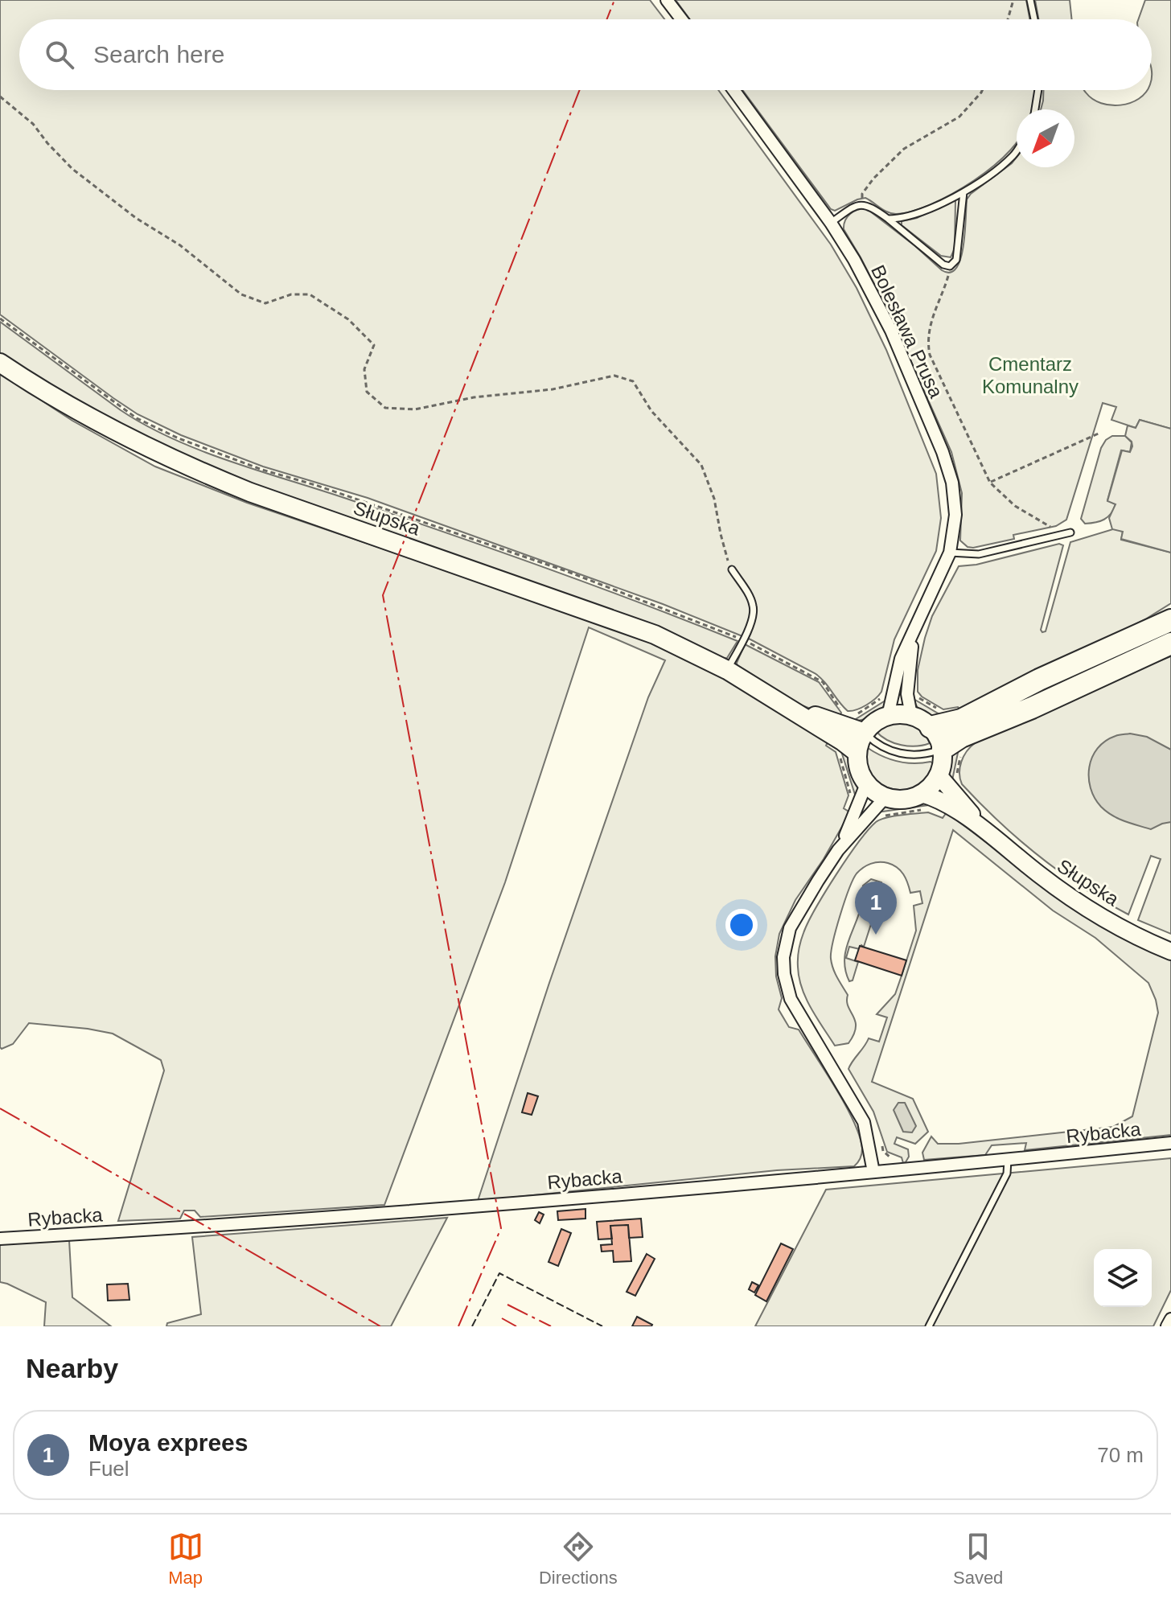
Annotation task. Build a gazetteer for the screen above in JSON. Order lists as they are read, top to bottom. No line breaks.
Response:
{"streets":{"main road":["Słupska"],"street":["Bolesława Prusa","Rybacka"]},"parks":["Cmentarz Komunalny"],"north":"bottom left","page":{"search":"Search here","pins":"1","heading":"Nearby","list":[{"mark":"1","name":"Moya exprees","note":"Fuel","value":"70 m"}],"nav":["Map","Directions","Saved"]}}
